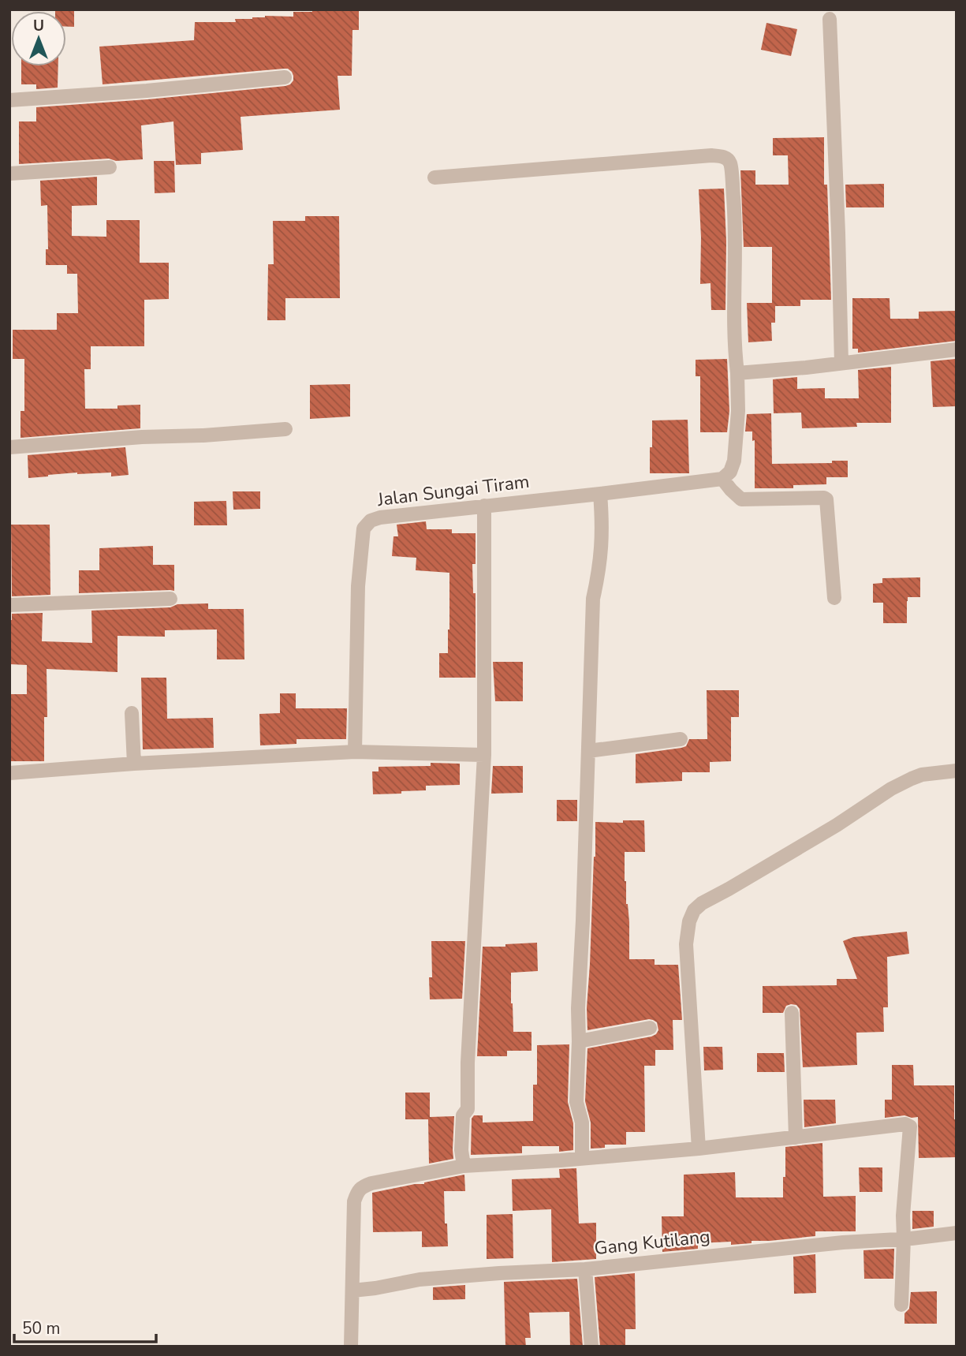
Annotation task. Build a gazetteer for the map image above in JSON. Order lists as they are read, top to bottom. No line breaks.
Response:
{"streets":{"street":["Jalan Sungai Tiram","Gang Kutilang"]},"scale_bar":"50 m","north":"top"}
